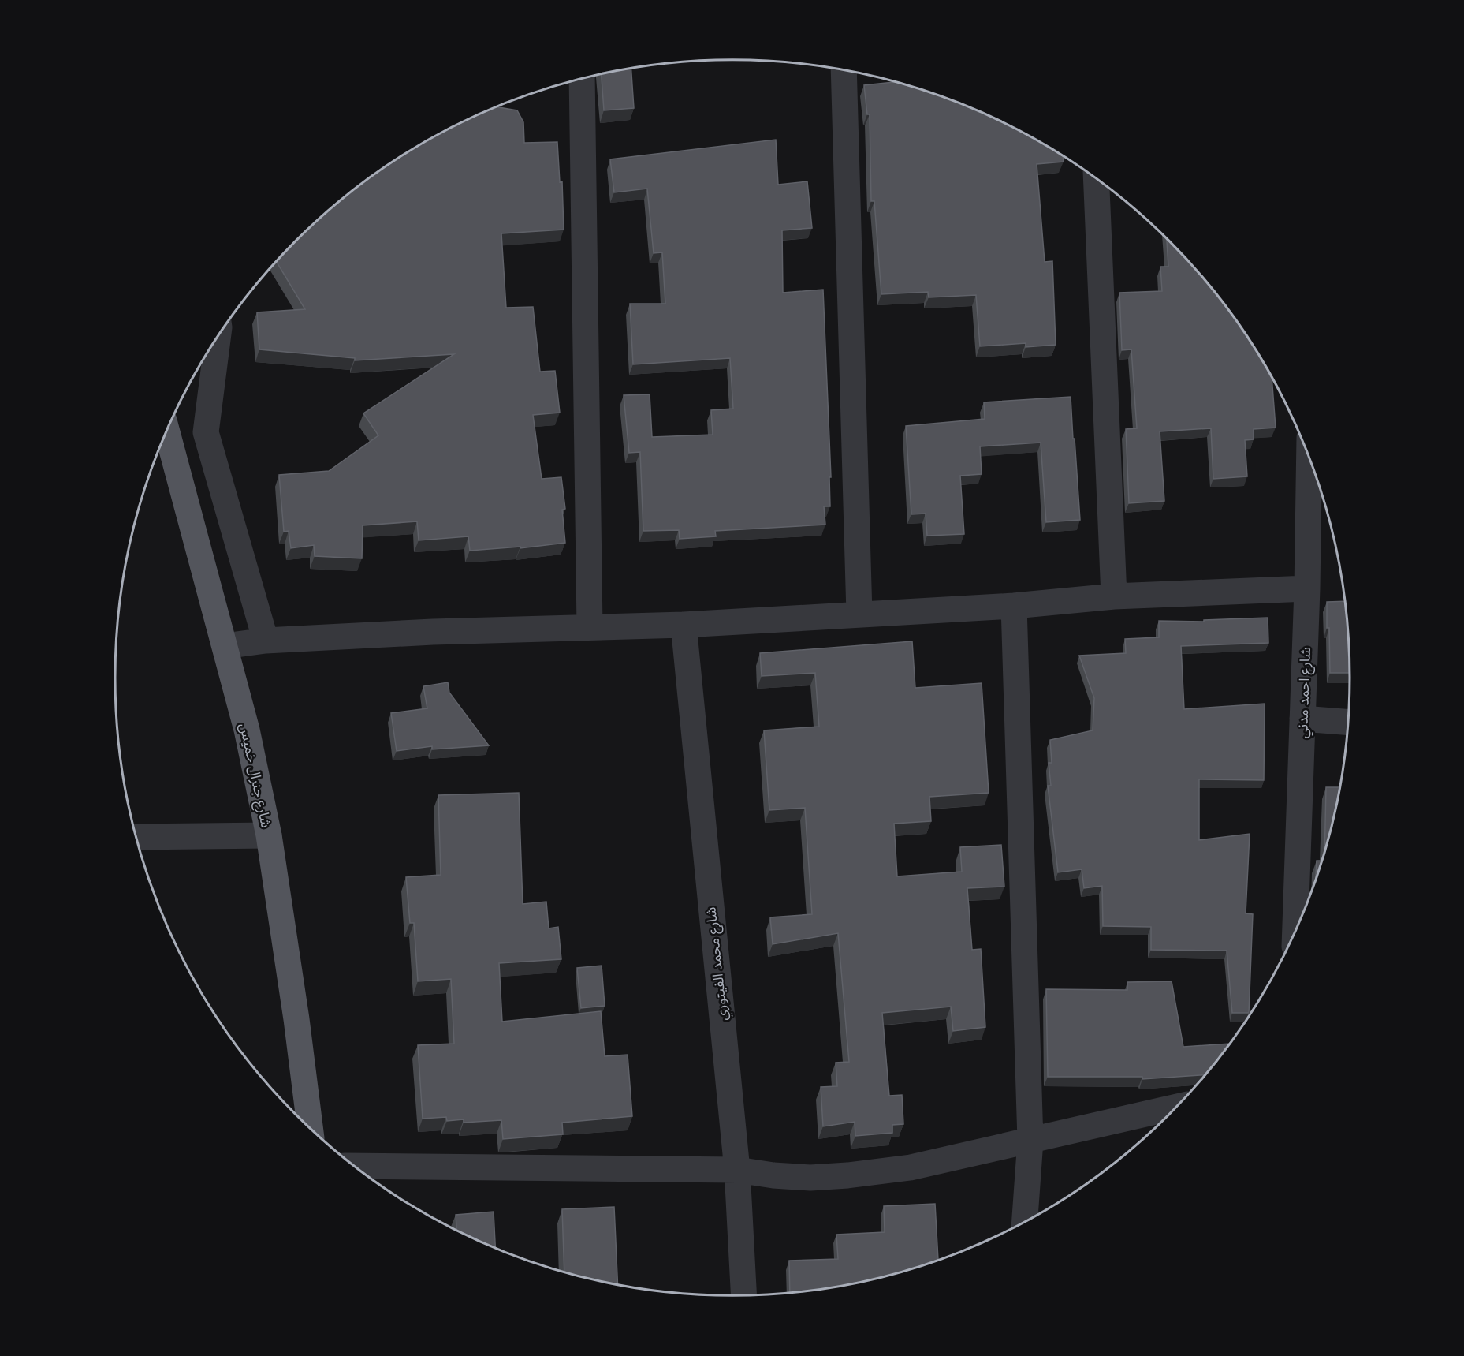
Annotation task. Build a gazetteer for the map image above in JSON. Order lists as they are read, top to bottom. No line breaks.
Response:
{"streets":{"main road":["شارع جنرال خميس"],"street":["شارع احمد مدني","شارع محمد الفيتوري"]}}
